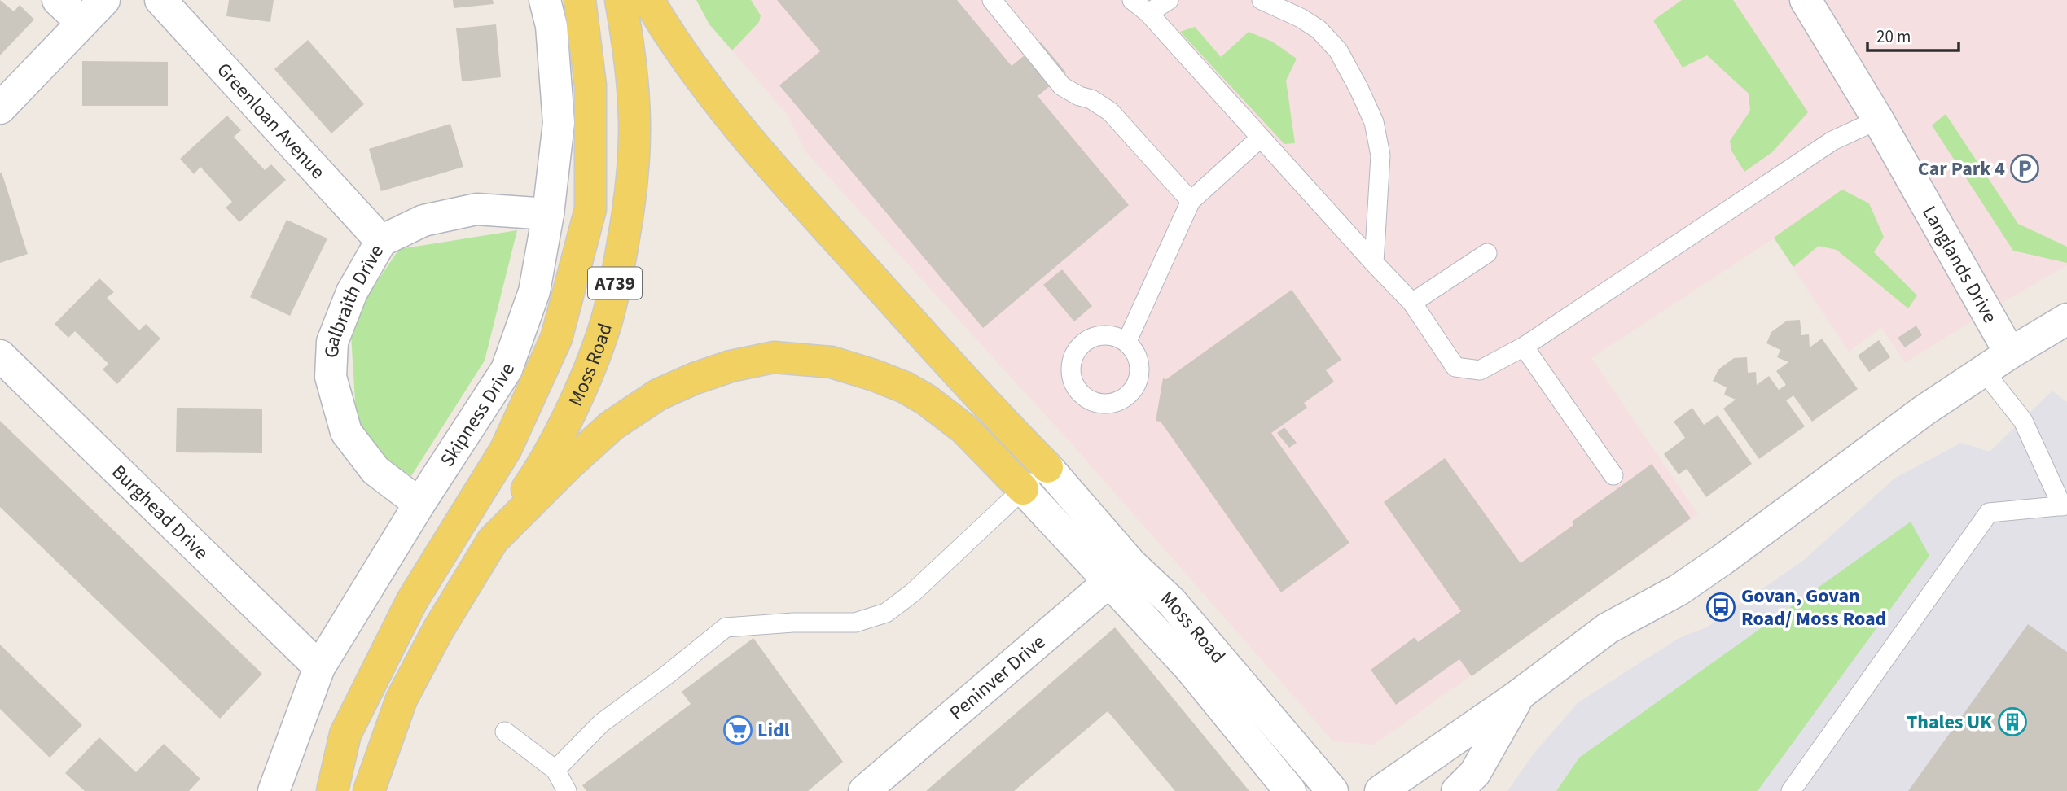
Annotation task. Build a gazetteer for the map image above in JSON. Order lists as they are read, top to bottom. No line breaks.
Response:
{"streets":{"main road":["A739","Moss Road"],"street":["Greenloan Avenue","Langlands Drive","Galbraith Drive","Skipness Drive","Burghead Drive","Peninver Drive"]},"crossings":[["Greenloan Avenue","Galbraith Drive"],["A739","Moss Road"],["Galbraith Drive","Skipness Drive"],["Moss Road","Peninver Drive"],["Skipness Drive","Burghead Drive"]],"places":{"parking":["Car Park 4"],"bus stop":["Govan, Govan Road/ Moss Road"],"building":["Thales UK"],"supermarket":["Lidl"]},"scale_bar":"20 m"}
